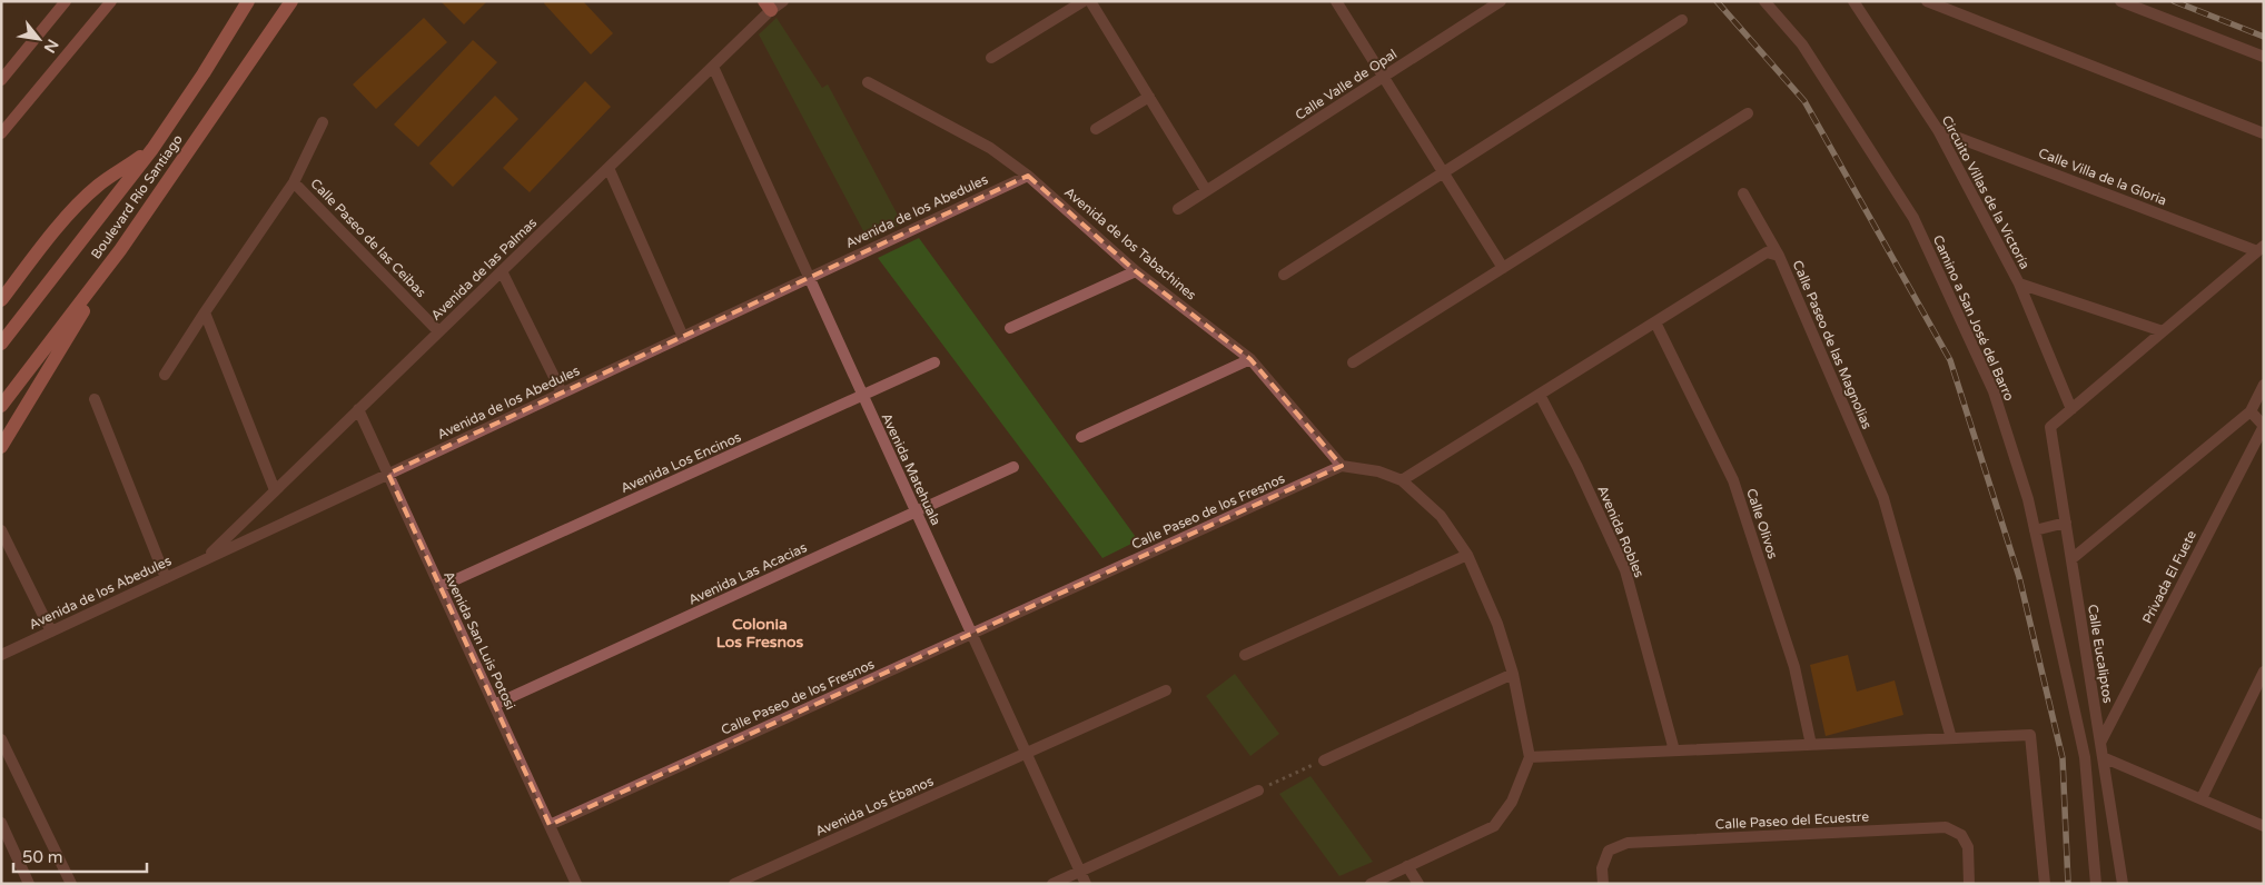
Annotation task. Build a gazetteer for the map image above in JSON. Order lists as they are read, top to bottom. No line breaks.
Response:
{"streets":{"main road":["Boulevard Río Santiago"],"street":["Calle Valle de Opal","Calle Villa de la Gloria","Circuito Villas de la Victoría","Avenida de los Abedules","Calle Paseo de las Ceibas","Avenida de los Tabachines","Avenida de las Palmas","Camino a San José del Barro","Calle Paseo de las Magnolias","Avenida Los Encinos","Avenida Matehuala","Calle Paseo de los Fresnos","Calle Olivos","Avenida Robles","Avenida Las Acacias","Privada El Fuete","Avenida San Luis Potosi","Calle Eucaliptos","Avenida Los Ébanos","Calle Paseo del Ecuestre"]},"crossings":[["Calle Villa de la Gloria","Circuito Villas de la Victoría"],["Circuito Villas de la Victoría","Calle Eucaliptos"],["Avenida de los Abedules","Avenida de los Tabachines"],["Avenida de los Abedules","Avenida de las Palmas"],["Avenida de los Abedules","Avenida Matehuala"],["Avenida de los Abedules","Avenida San Luis Potosi"],["Calle Paseo de las Ceibas","Avenida de las Palmas"],["Avenida de los Tabachines","Calle Paseo de los Fresnos"],["Avenida de las Palmas","Avenida Matehuala"],["Avenida de las Palmas","Avenida San Luis Potosi"],["Calle Paseo de las Magnolias","Calle Olivos"],["Calle Paseo de las Magnolias","Avenida Robles"],["Avenida Los Encinos","Avenida Matehuala"],["Avenida Los Encinos","Avenida San Luis Potosi"],["Avenida Matehuala","Calle Paseo de los Fresnos"],["Avenida Matehuala","Avenida Las Acacias"],["Avenida Matehuala","Avenida Los Ébanos"],["Calle Paseo de los Fresnos","Avenida San Luis Potosi"],["Avenida Las Acacias","Avenida San Luis Potosi"],["Privada El Fuete","Calle Eucaliptos"]],"districts":["Colonia Los Fresnos"],"scale_bar":"50 m","north":"bottom right"}
